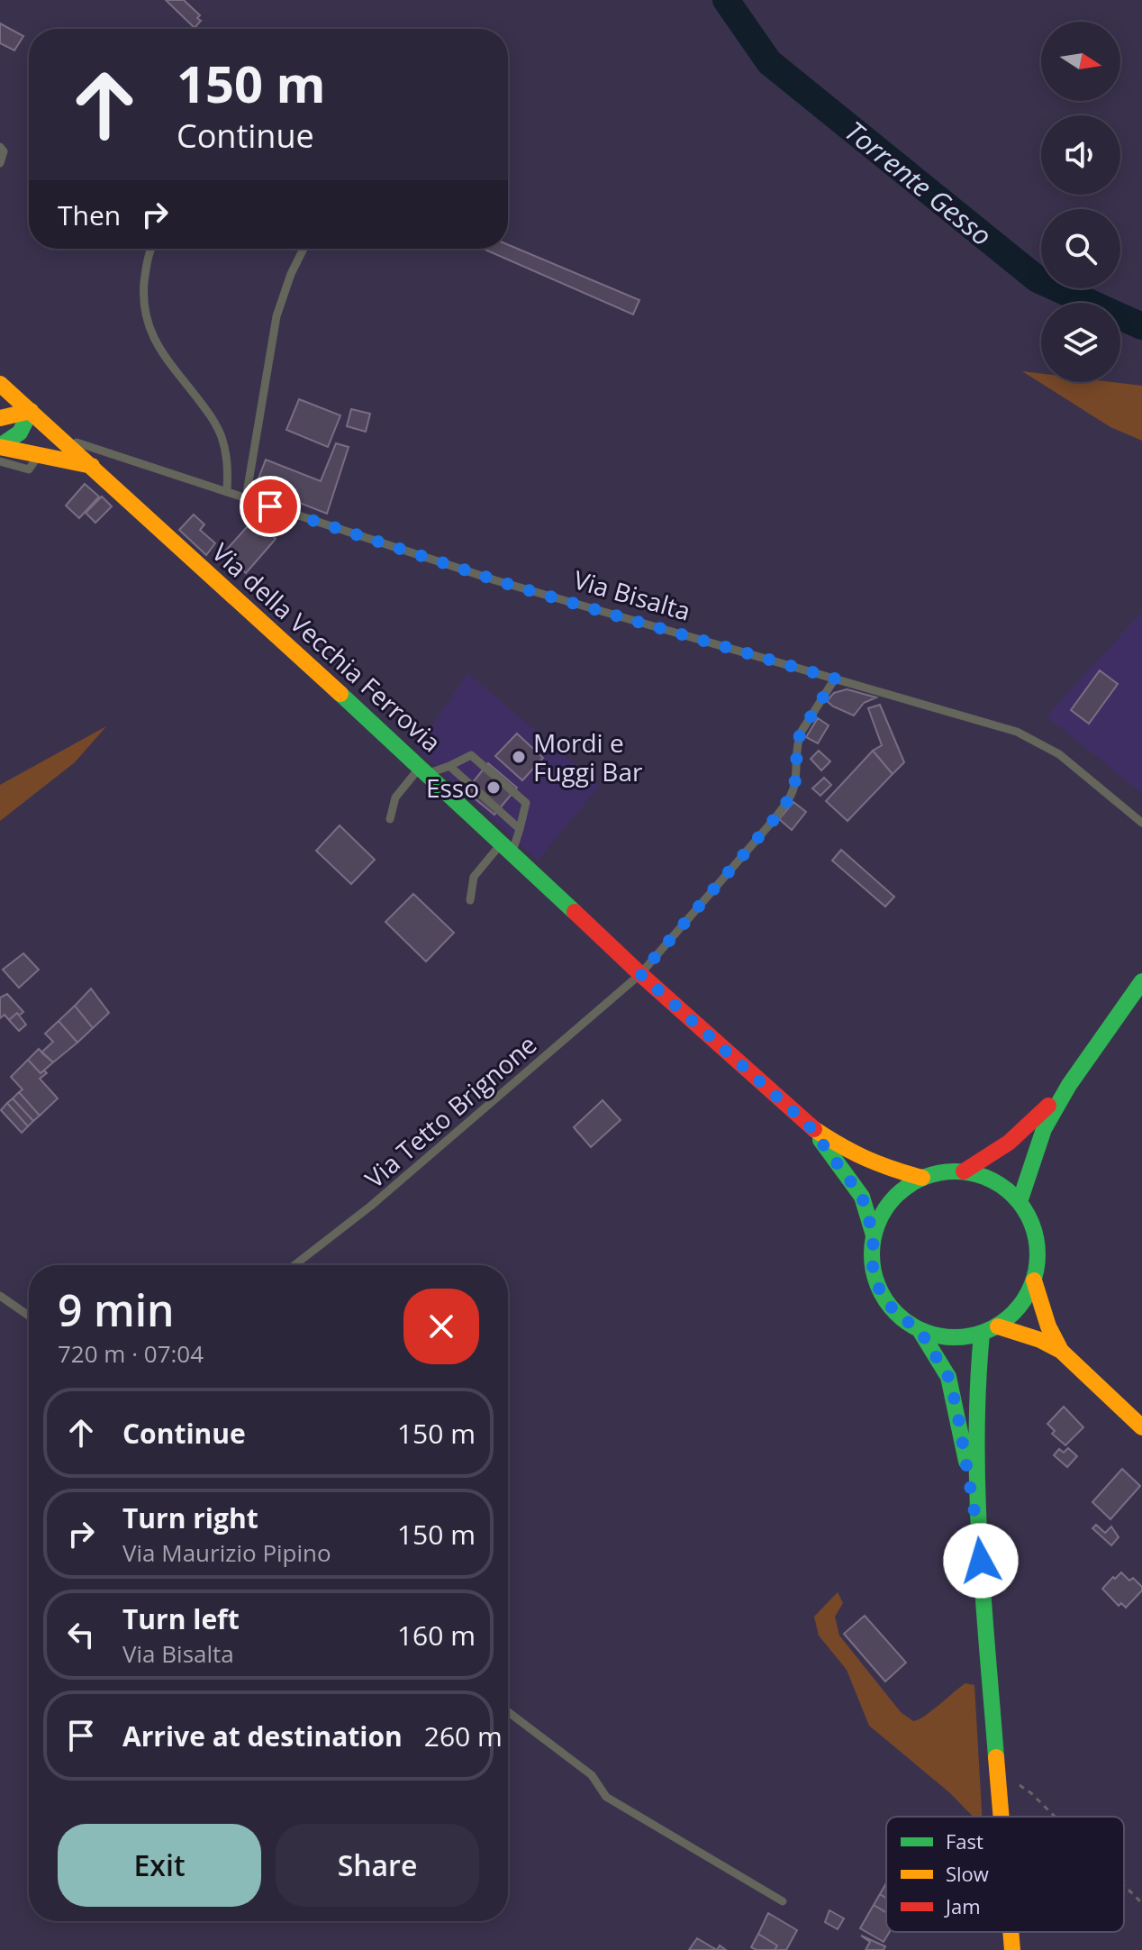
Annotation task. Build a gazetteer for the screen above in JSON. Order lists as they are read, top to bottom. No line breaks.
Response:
{"streets":{"main road":["Via della Vecchia Ferrovia"],"lane":["Via Bisalta","Via Tetto Brignone"]},"crossings":[["Via Bisalta","Via della Vecchia Ferrovia"],["Via Bisalta","Via Tetto Brignone"],["Via della Vecchia Ferrovia","Via Tetto Brignone"]],"water":["Torrente Gesso"],"places":["Mordi e Fuggi Bar","Esso"],"legend":["Fast","Slow","Jam"],"north":"right","page":{"turn":["150 m","Continue"],"then":"Then","heading":["9 min","720 m · 07:04"],"list":[{"name":"Continue","value":"150 m"},{"name":"Turn right","note":"Via Maurizio Pipino","value":"150 m"},{"name":"Turn left","note":"Via Bisalta","value":"160 m"},{"name":"Arrive at destination","value":"260 m"}],"buttons":["Exit","Share"]}}
